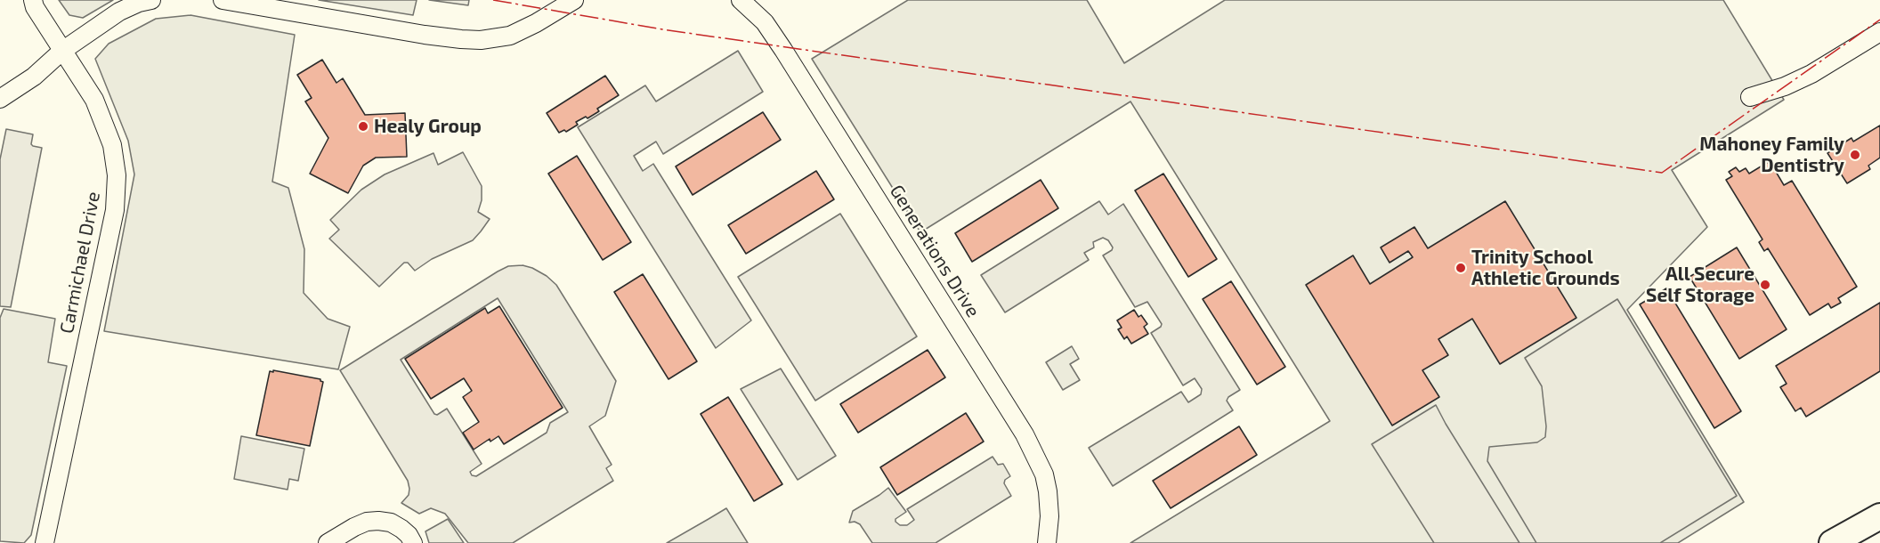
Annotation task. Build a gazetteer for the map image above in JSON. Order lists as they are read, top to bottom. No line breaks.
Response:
{"streets":{"street":["Generations Drive","Carmichael Drive"]},"places":["Healy Group","Mahoney Family Dentistry","Trinity School Athletic Grounds","All Secure Self Storage"]}
